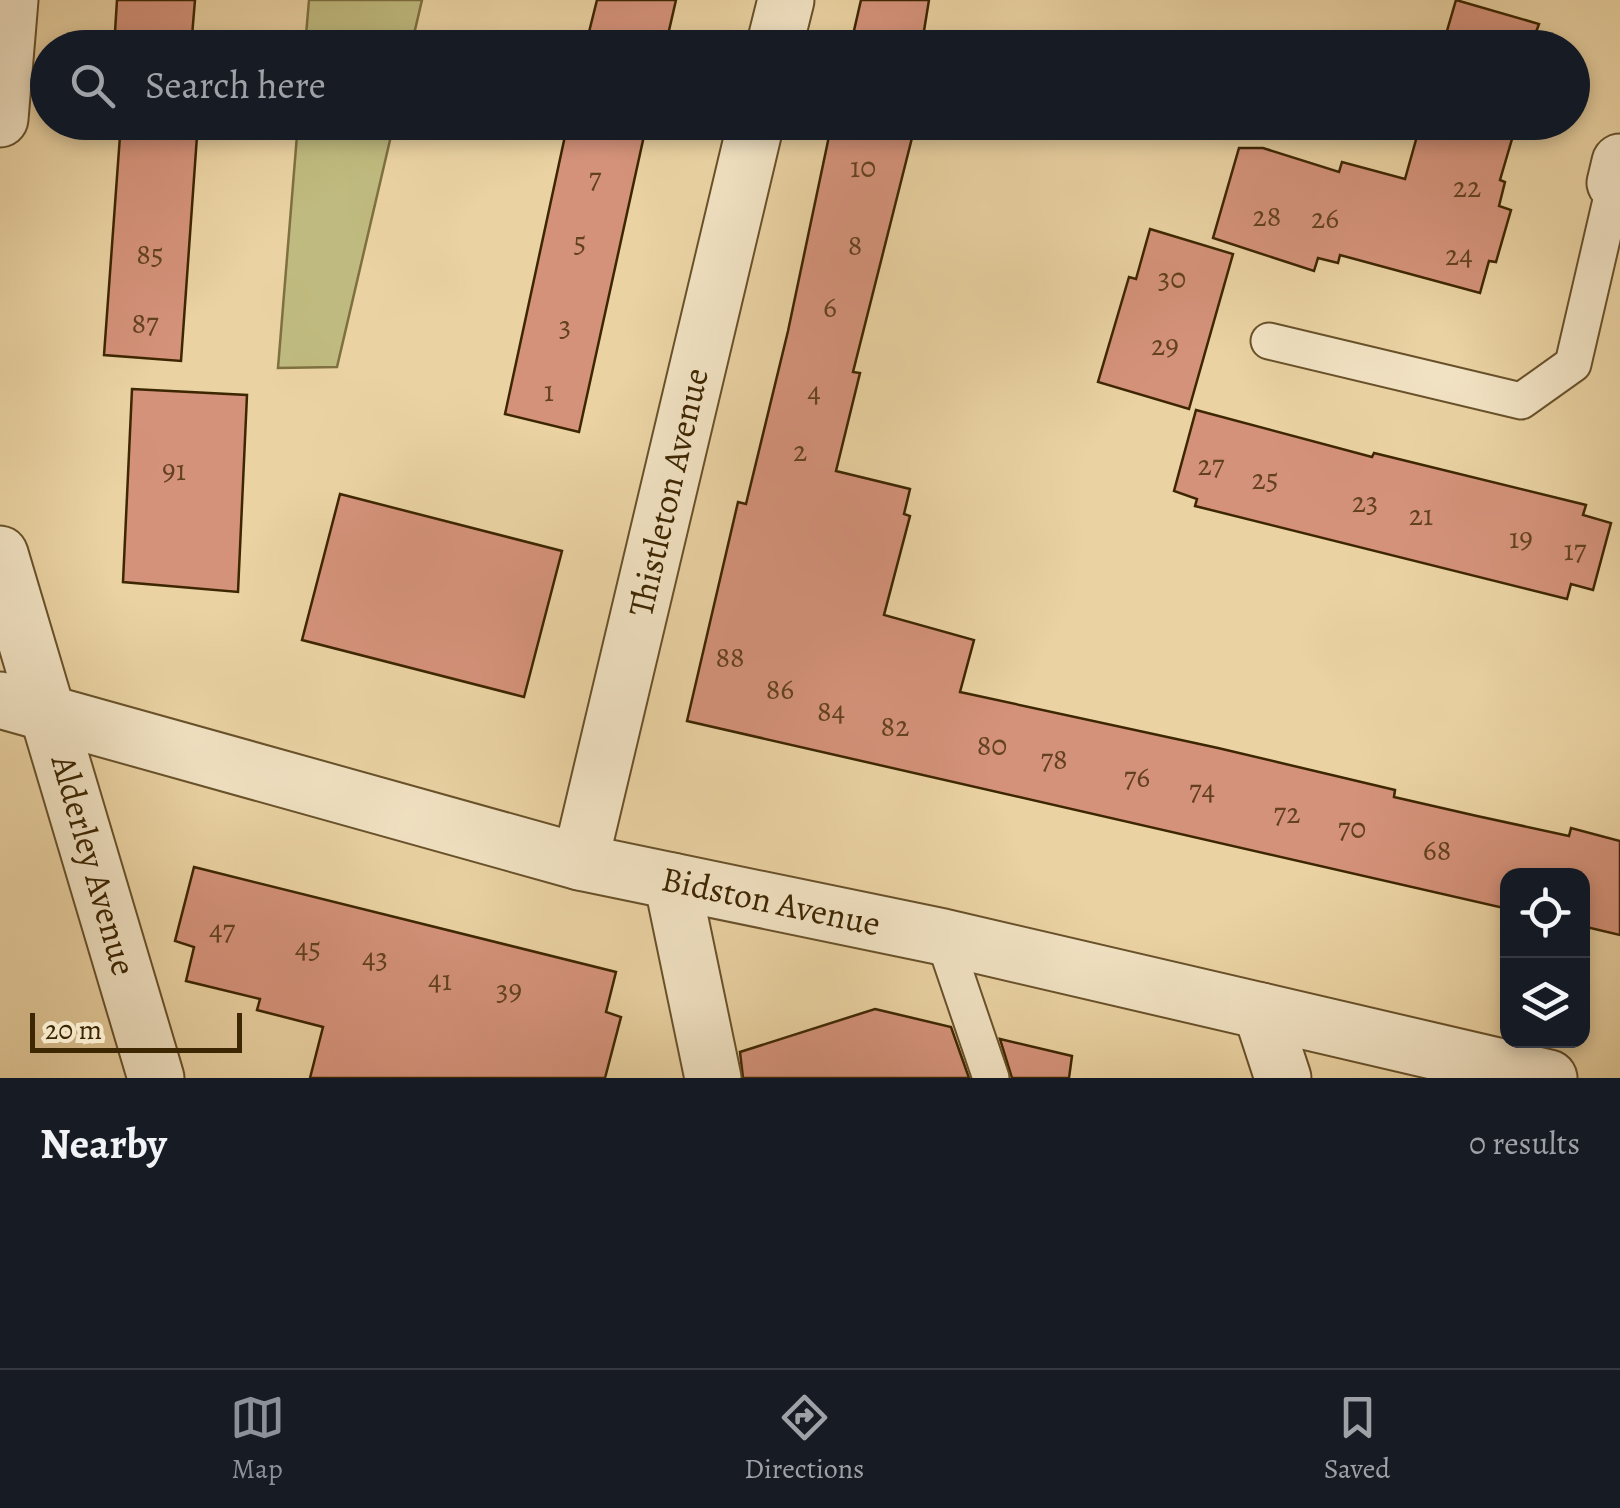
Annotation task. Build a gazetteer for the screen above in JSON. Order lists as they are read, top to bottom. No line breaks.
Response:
{"streets":{"street":["Thistleton Avenue","Alderley Avenue","Bidston Avenue"]},"crossings":[["Thistleton Avenue","Bidston Avenue"],["Alderley Avenue","Bidston Avenue"]],"house_numbers":["10","7","22","28","26","5","8","85","24","30","6","87","3","29","1","4","2","27","91","25","23","21","19","17","88","86","84","82","80","78","76","74","72","70","68","47","45","43","41","39"],"scale_bar":"20 m","page":{"search":"Search here","scale":"20 m","heading":["Nearby","0 results"],"nav":["Map","Directions","Saved"]}}
